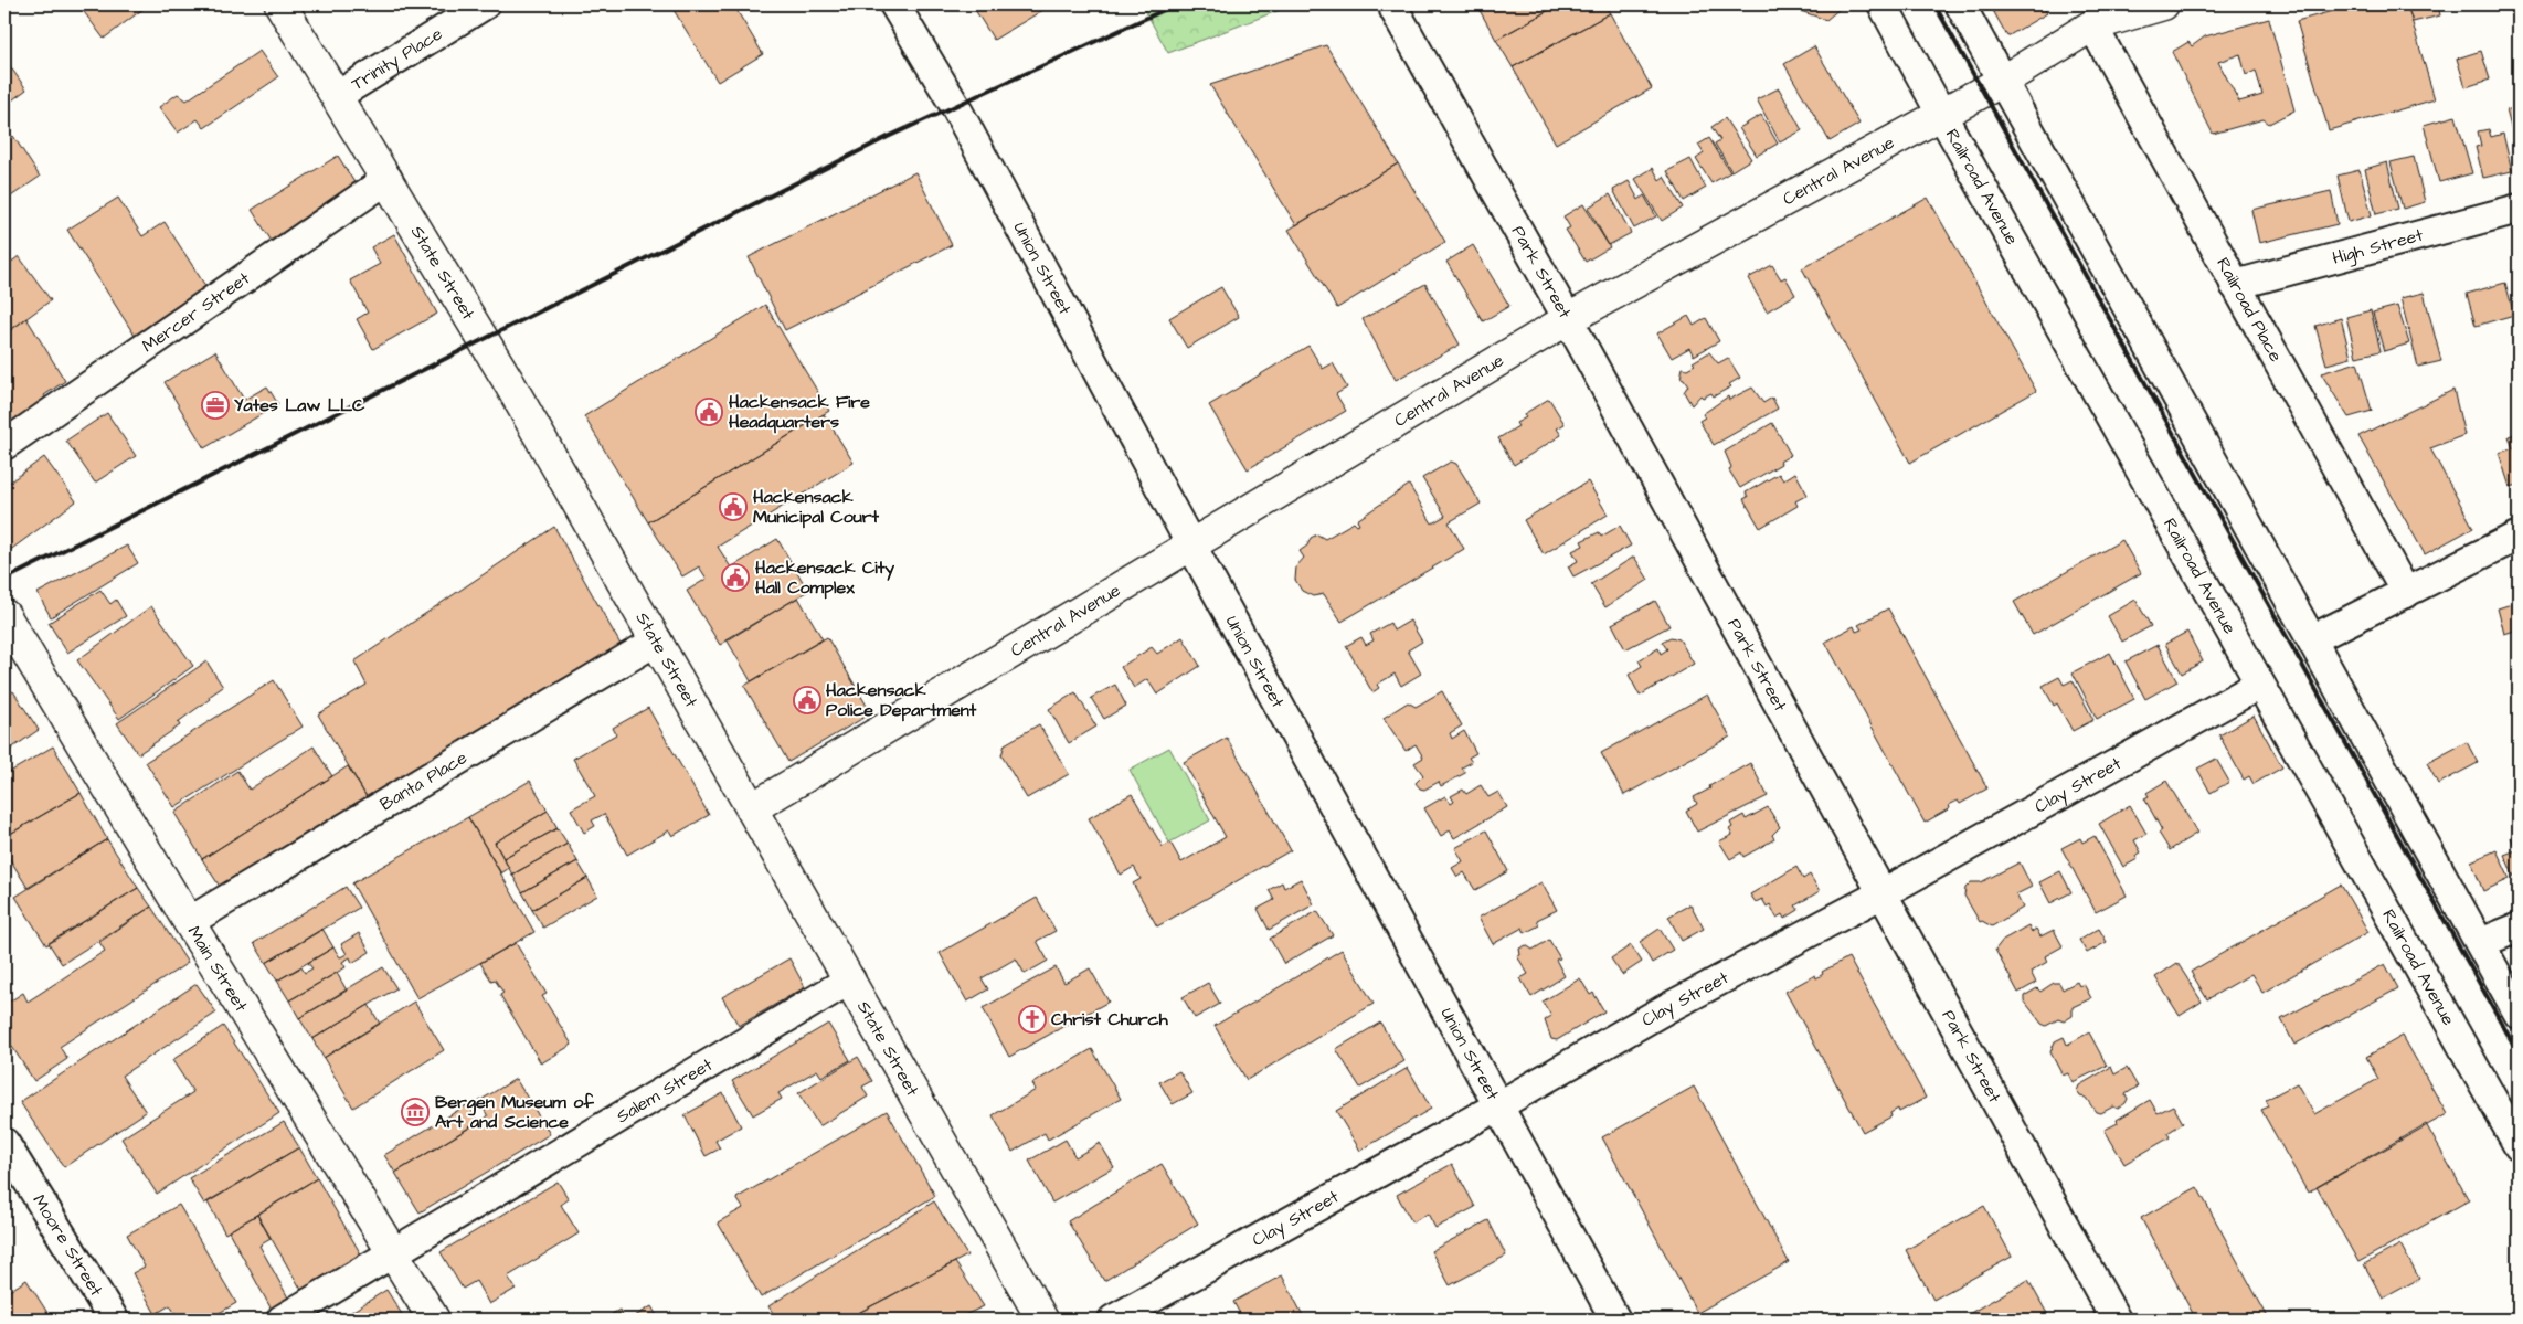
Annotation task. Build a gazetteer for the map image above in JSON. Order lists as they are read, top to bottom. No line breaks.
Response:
{"streets":{"street":["Trinity Place","Central Avenue","Railroad Avenue","High Street","Union Street","State Street","Park Street","Railroad Place","Mercer Street","Banta Place","Clay Street","Main Street","Salem Street","Moore Street"]},"crossings":[["Trinity Place","State Street"],["Central Avenue","Railroad Avenue"],["Central Avenue","Union Street"],["Central Avenue","State Street"],["Central Avenue","Park Street"],["Central Avenue","Railroad Place"],["Railroad Avenue","Clay Street"],["High Street","Railroad Place"],["Union Street","Clay Street"],["State Street","Mercer Street"],["State Street","Banta Place"],["State Street","Salem Street"],["Park Street","Clay Street"],["Banta Place","Main Street"],["Main Street","Salem Street"]],"places":{"office":["Yates Law LLC"],"public building":["Hackensack Fire Headquarters","Hackensack Municipal Court","Hackensack City Hall Complex","Hackensack Police Department"],"church":["Christ Church"],"museum":["Bergen Museum of Art and Science"]}}
